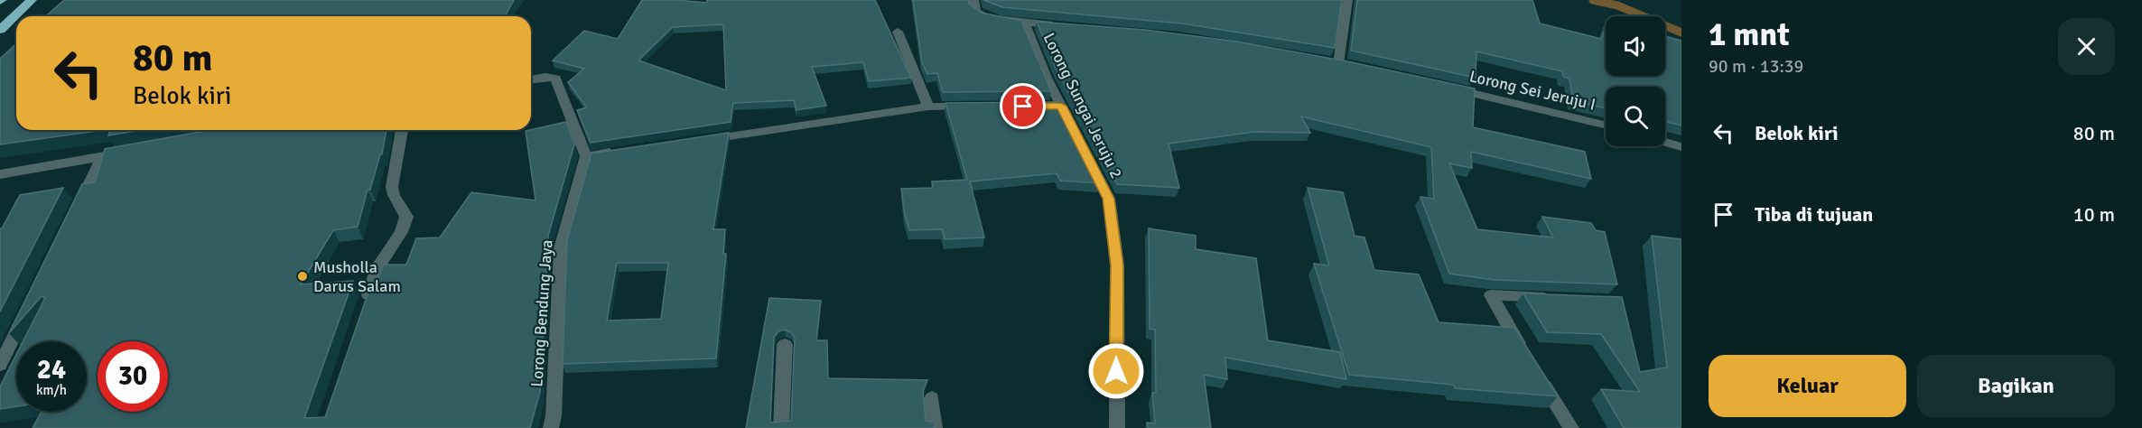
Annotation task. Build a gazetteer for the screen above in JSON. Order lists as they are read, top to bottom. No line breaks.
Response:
{"streets":{"street":["Lorong Sei Jeruju I","Lorong Sungai Jeruju 2","Lorong Bendung Jaya"]},"places":["Musholla Darus Salam"],"page":{"heading":["1 mnt","90 m · 13:39"],"turn":["80 m","Belok kiri"],"list":[{"name":"Belok kiri","value":"80 m"},{"name":"Tiba di tujuan","value":"10 m"}],"speed":"24 km/h","limit":"30","buttons":["Keluar","Bagikan"]}}
